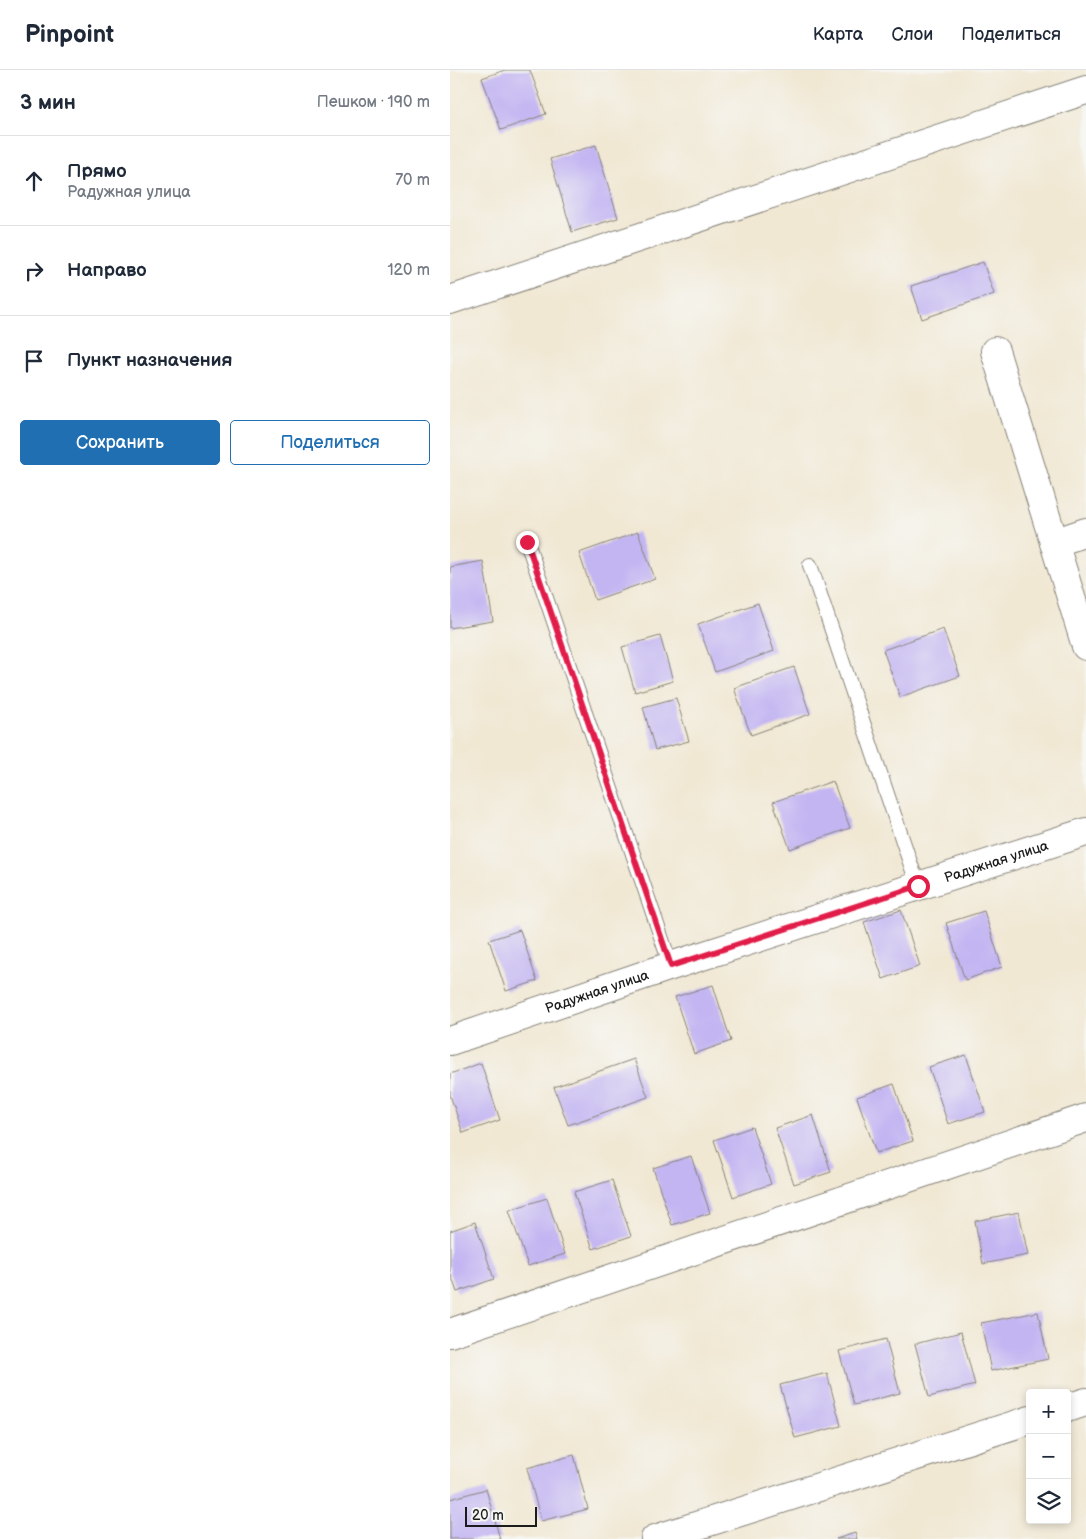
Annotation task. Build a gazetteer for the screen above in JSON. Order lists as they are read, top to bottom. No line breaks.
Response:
{"streets":{"street":["Радужная улица"]},"scale_bar":"20 m","page":{"header":"Pinpoint","nav":["Карта","Слои","Поделиться"],"heading":["3 мин","Пешком · 190 m"],"list":[["Прямо","Радужная улица","70 m"],["Направо","120 m"],"Пункт назначения"],"buttons":["Сохранить","Поделиться"],"map_buttons":["+","−"],"scale":"20 m"}}
